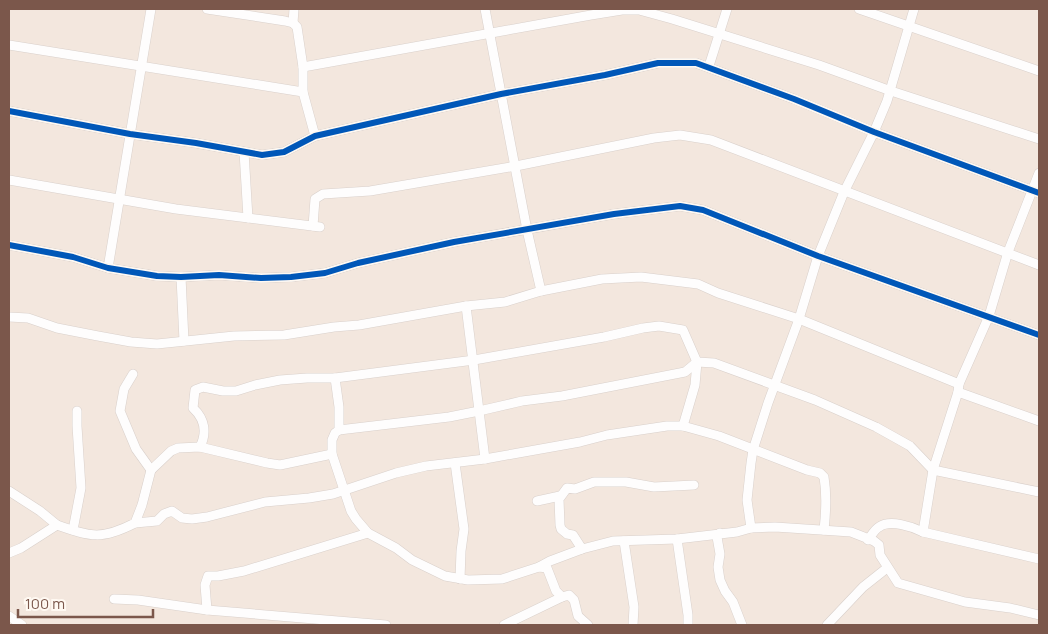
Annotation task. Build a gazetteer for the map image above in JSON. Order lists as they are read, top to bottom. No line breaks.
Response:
{"scale_bar":"100 m"}
